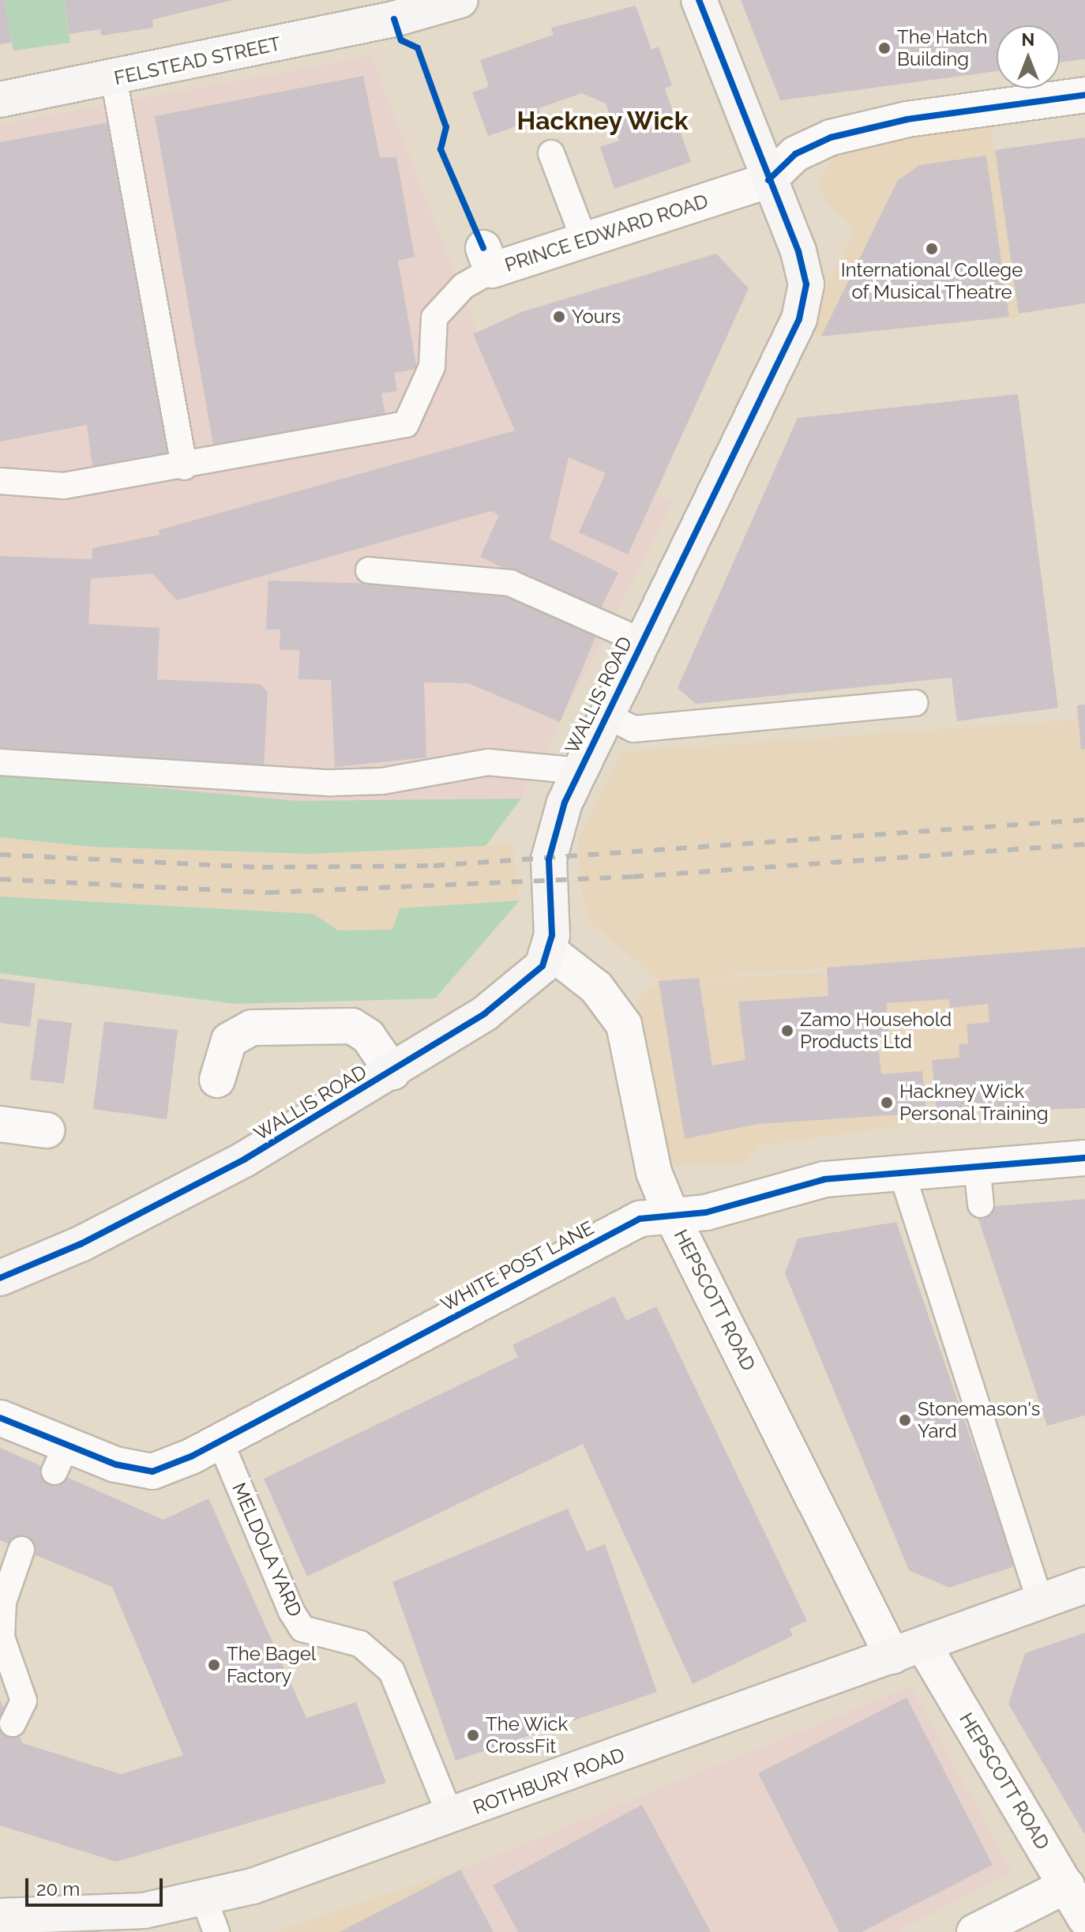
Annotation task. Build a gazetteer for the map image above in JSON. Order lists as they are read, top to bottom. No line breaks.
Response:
{"streets":{"street":["FELSTEAD STREET","PRINCE EDWARD ROAD","WALLIS ROAD","WHITE POST LANE","HEPSCOTT ROAD","ROTHBURY ROAD"],"lane":["MELDOLA YARD"]},"crossings":[["PRINCE EDWARD ROAD","WALLIS ROAD"],["WALLIS ROAD","HEPSCOTT ROAD"],["WHITE POST LANE","HEPSCOTT ROAD"],["WHITE POST LANE","MELDOLA YARD"],["HEPSCOTT ROAD","ROTHBURY ROAD"],["MELDOLA YARD","ROTHBURY ROAD"]],"districts":["Hackney Wick"],"places":["The Hatch Building","International College of Musical Theatre","Yours","Zamo Household Products Ltd","Hackney Wick Personal Training","Stonemason's Yard","The Bagel Factory","The Wick CrossFit"],"scale_bar":"20 m","north":"top"}
